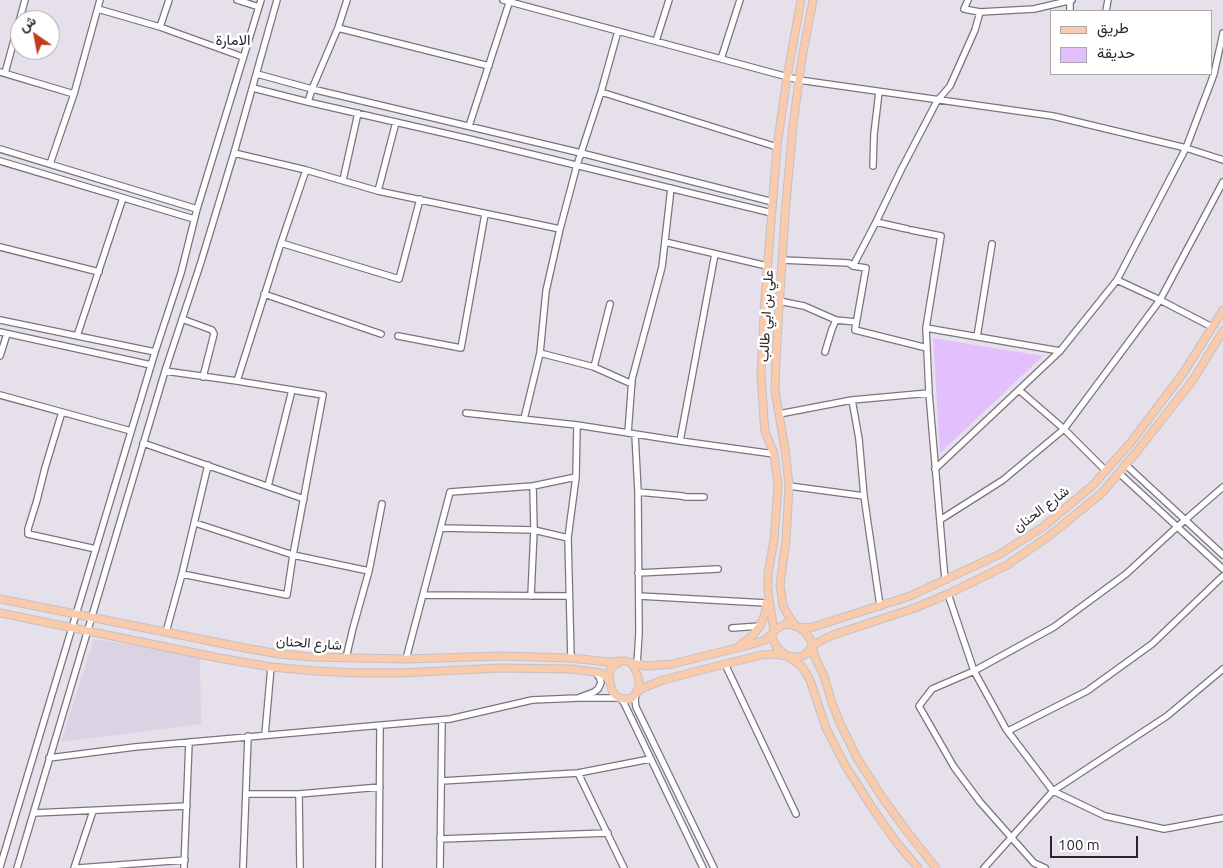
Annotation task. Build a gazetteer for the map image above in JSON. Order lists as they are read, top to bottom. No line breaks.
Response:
{"streets":{"main road":["علي بن ابي طالب","شارع الحنان"]},"crossings":[["علي بن ابي طالب","شارع الحنان"]],"districts":["الامارة"],"legend":["طريق","حديقة"],"scale_bar":"100 m","north":"top left"}
